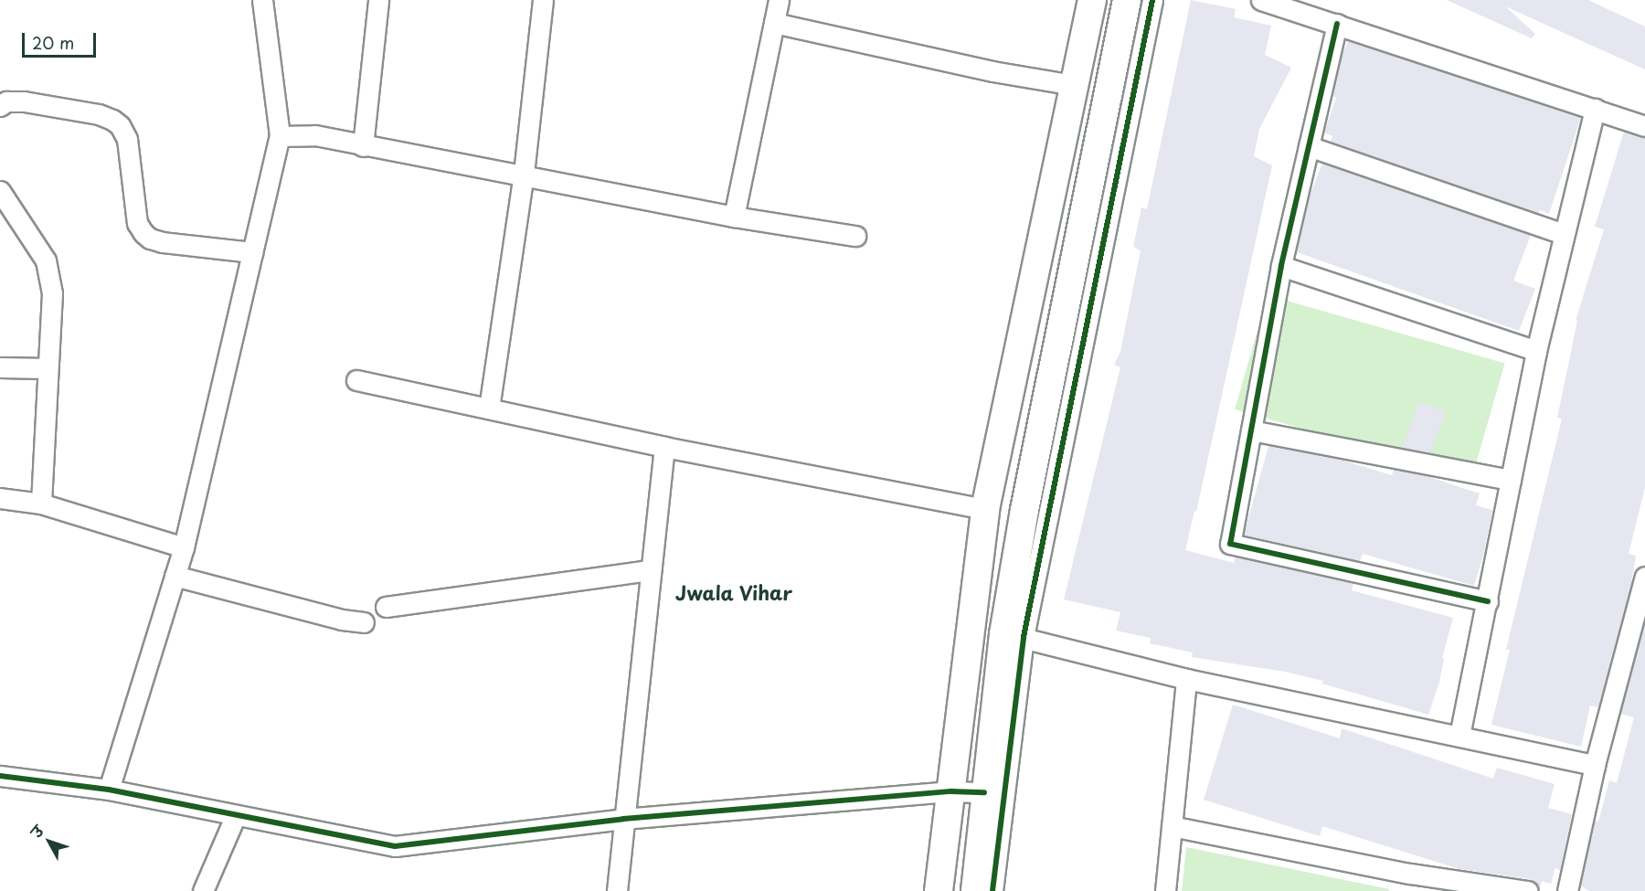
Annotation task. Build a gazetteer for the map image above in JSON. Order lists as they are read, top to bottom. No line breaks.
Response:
{"districts":["Jwala Vihar"],"scale_bar":"20 m","north":"top left"}
